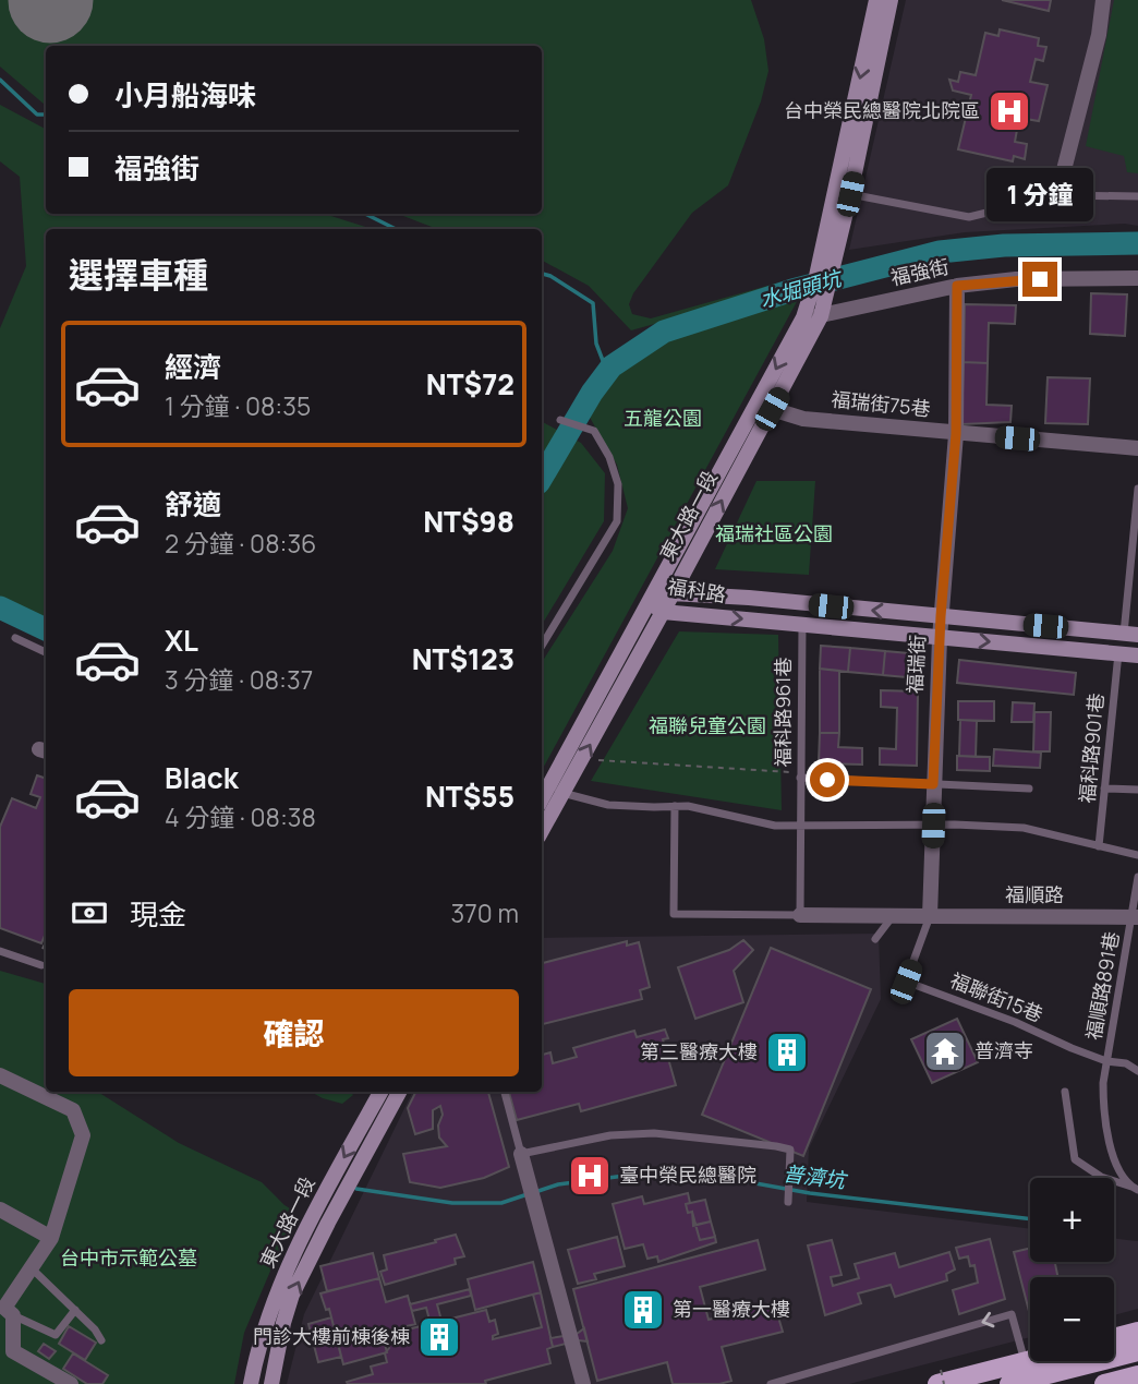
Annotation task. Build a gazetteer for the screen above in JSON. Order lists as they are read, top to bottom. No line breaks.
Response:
{"streets":{"street":["福強街","福瑞街75巷","東大路一段","福科路","福瑞街","福順路"],"lane":["福科路961巷","福科路901巷","福順路891巷","福聯街15巷"]},"crossings":[["福強街","東大路一段"],["福強街","福瑞街"],["福瑞街75巷","東大路一段"],["福瑞街75巷","福瑞街"],["東大路一段","福科路"],["福科路","福瑞街"],["福科路","福科路961巷"],["福科路","福科路901巷"],["福瑞街","福順路"],["福瑞街","福聯街15巷"],["福順路","福順路891巷"],["福順路","福聯街15巷"],["福順路891巷","福聯街15巷"]],"water":["水堀頭坑","普濟坑"],"parks":["五龍公園","福瑞社區公園","福聯兒童公園","台中市示範公墓"],"places":{"hospital":["台中榮民總醫院北院區","臺中榮民總醫院"],"temple":["普濟寺"],"building":["第三醫療大樓","第一醫療大樓","門診大樓前棟後棟"]},"page":{"banner":["小月船海味","福強街"],"bubble":"1 分鐘","heading":"選擇車種","list":[{"name":"經濟","note":"1 分鐘 · 08:35","value":"NT$72"},{"name":"舒適","note":"2 分鐘 · 08:36","value":"NT$98"},{"name":"XL","note":"3 分鐘 · 08:37","value":"NT$123"},{"name":"Black","note":"4 分鐘 · 08:38","value":"NT$55"}],"pay":["現金","370 m"],"buttons":"確認","map_buttons":["+","−"]}}
